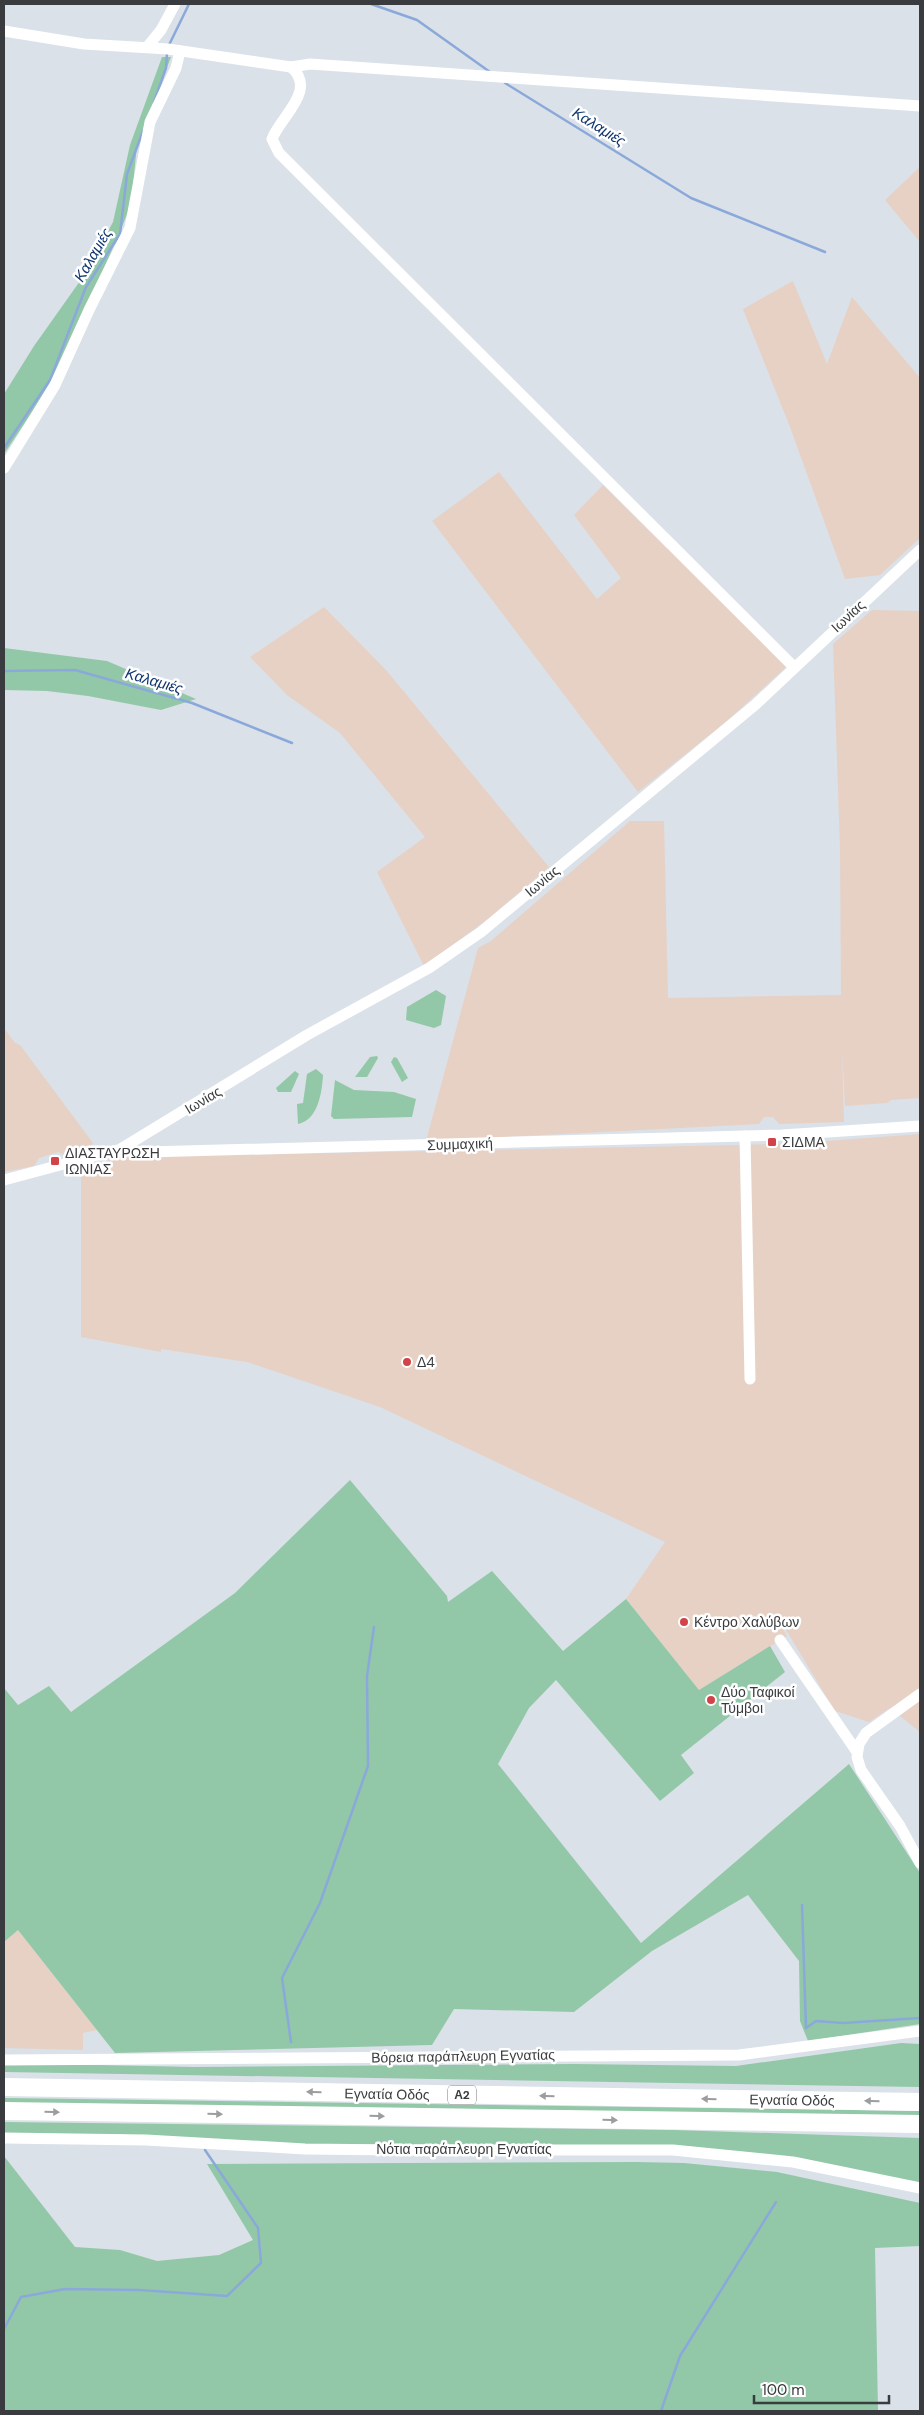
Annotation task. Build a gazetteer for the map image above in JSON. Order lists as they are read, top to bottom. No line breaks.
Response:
{"streets":{"highway":["Εγνατία Οδός","Α2"],"street":["Ιωνίας","Συμμαχική","Βόρεια παράπλευρη Εγνατίας","Νότια παράπλευρη Εγνατίας"]},"crossings":[["Ιωνίας","Συμμαχική"]],"water":["Καλαμιές"],"places":{"transit":["ΣΙΔΜΑ","ΔΙΑΣΤΑΥΡΩΣΗ ΙΩΝΙΑΣ"],"other":["Δ4","Κέντρο Χαλύβων","Δύο Ταφικοί Τύμβοι"]},"scale_bar":"100 m"}
